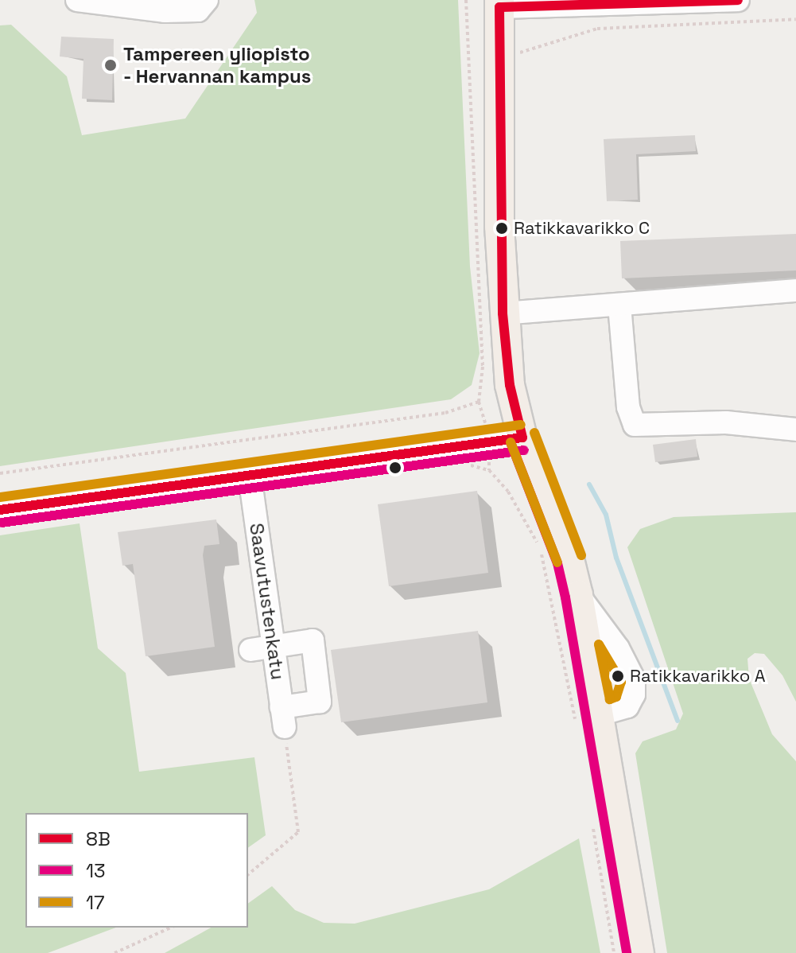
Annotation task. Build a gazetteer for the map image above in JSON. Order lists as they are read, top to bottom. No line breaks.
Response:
{"streets":{"street":["Saavutustenkatu"]},"places":["Tampereen yliopisto - Hervannan kampus","Ratikkavarikko C","Ratikkavarikko A"],"lines":["transit line 8B","transit line 17","transit line 13"],"legend":["8B","13","17"]}
